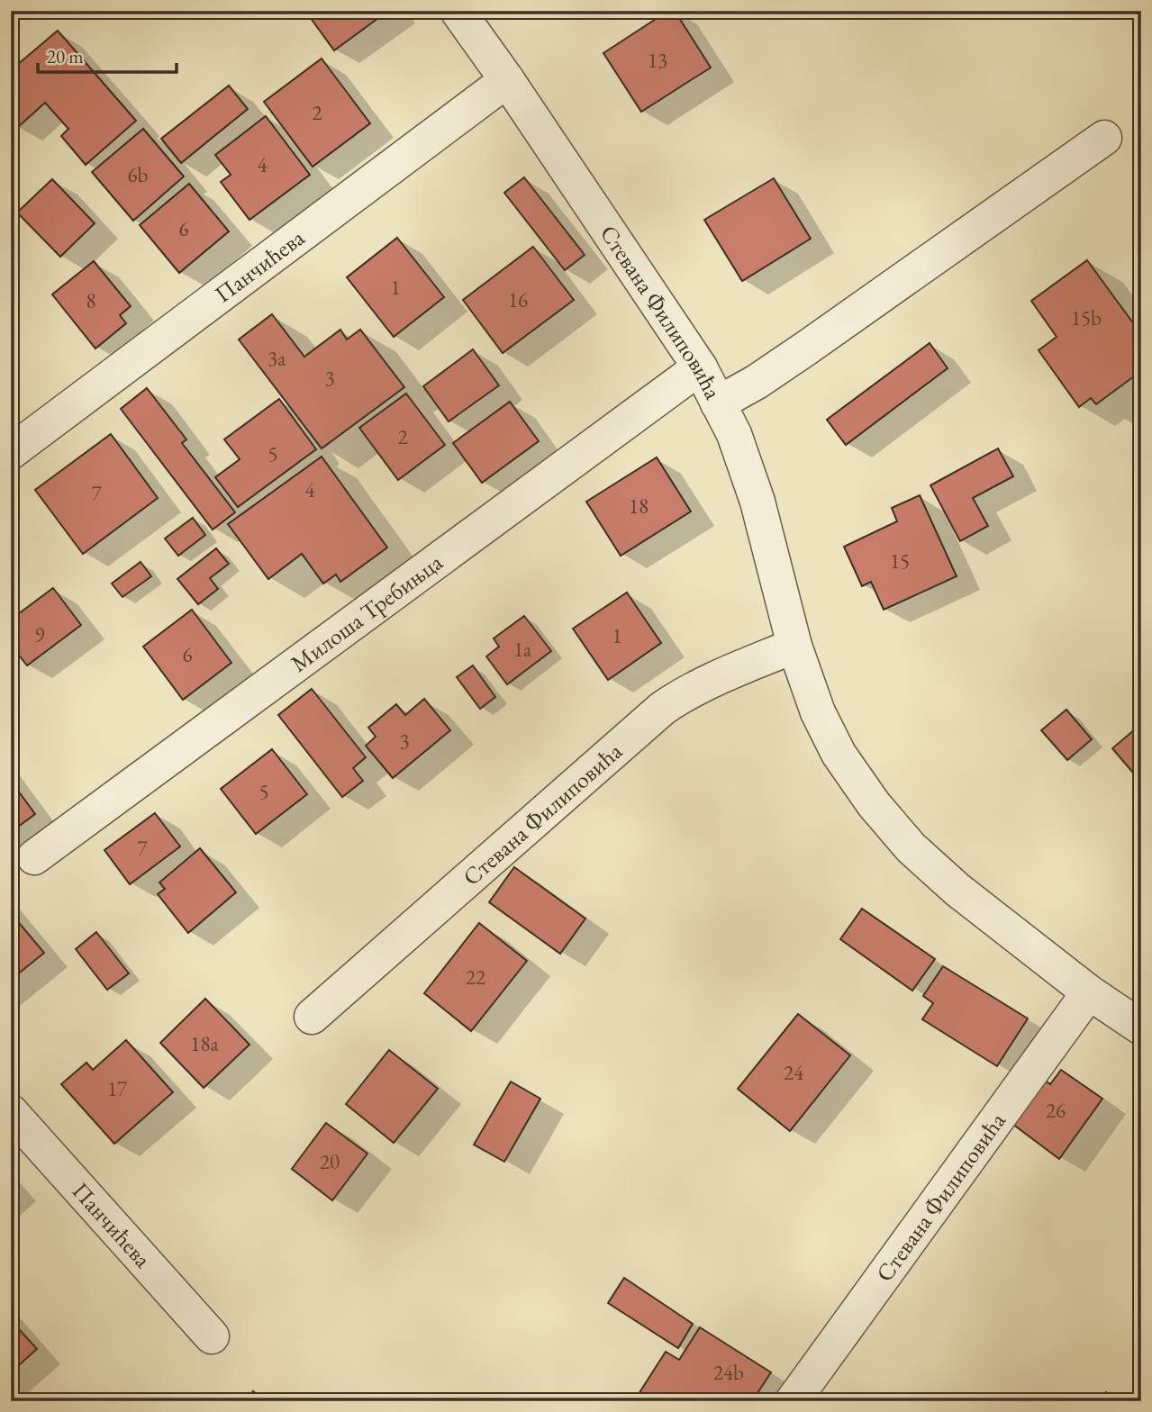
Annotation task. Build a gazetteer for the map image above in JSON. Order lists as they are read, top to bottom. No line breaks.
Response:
{"streets":{"street":["Панчићева","Стевана Филиповића","Милоша Требињца"]},"crossings":[["Панчићева","Стевана Филиповића"],["Стевана Филиповића","Милоша Требињца"]],"house_numbers":["13","2","4","6b","6","1","16","8","15b","3a","3","2","5","4","7","18","15","9","1","1a","6","3","5","7","22","18a","24","17","26","20","24b"],"scale_bar":"20 m"}
